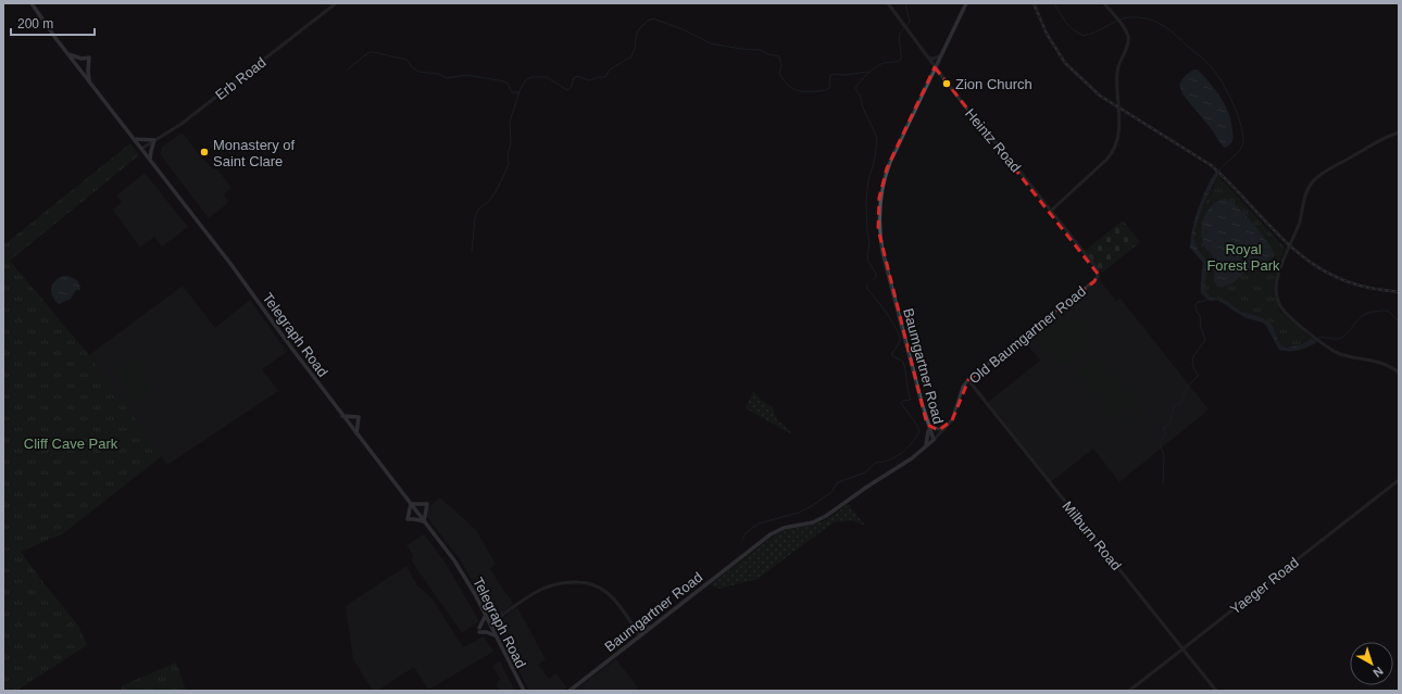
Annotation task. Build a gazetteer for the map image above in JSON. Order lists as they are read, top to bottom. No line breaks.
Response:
{"streets":{"main road":["Telegraph Road","Baumgartner Road"],"street":["Erb Road","Heintz Road","Old Baumgartner Road","Milburn Road","Yaeger Road"]},"crossings":[["Erb Road","Telegraph Road"],["Heintz Road","Old Baumgartner Road"],["Heintz Road","Baumgartner Road"],["Old Baumgartner Road","Baumgartner Road"],["Old Baumgartner Road","Milburn Road"],["Milburn Road","Yaeger Road"]],"parks":["Royal Forest Park","Cliff Cave Park"],"places":["Zion Church","Monastery of Saint Clare"],"scale_bar":"200 m","north":"bottom right"}
